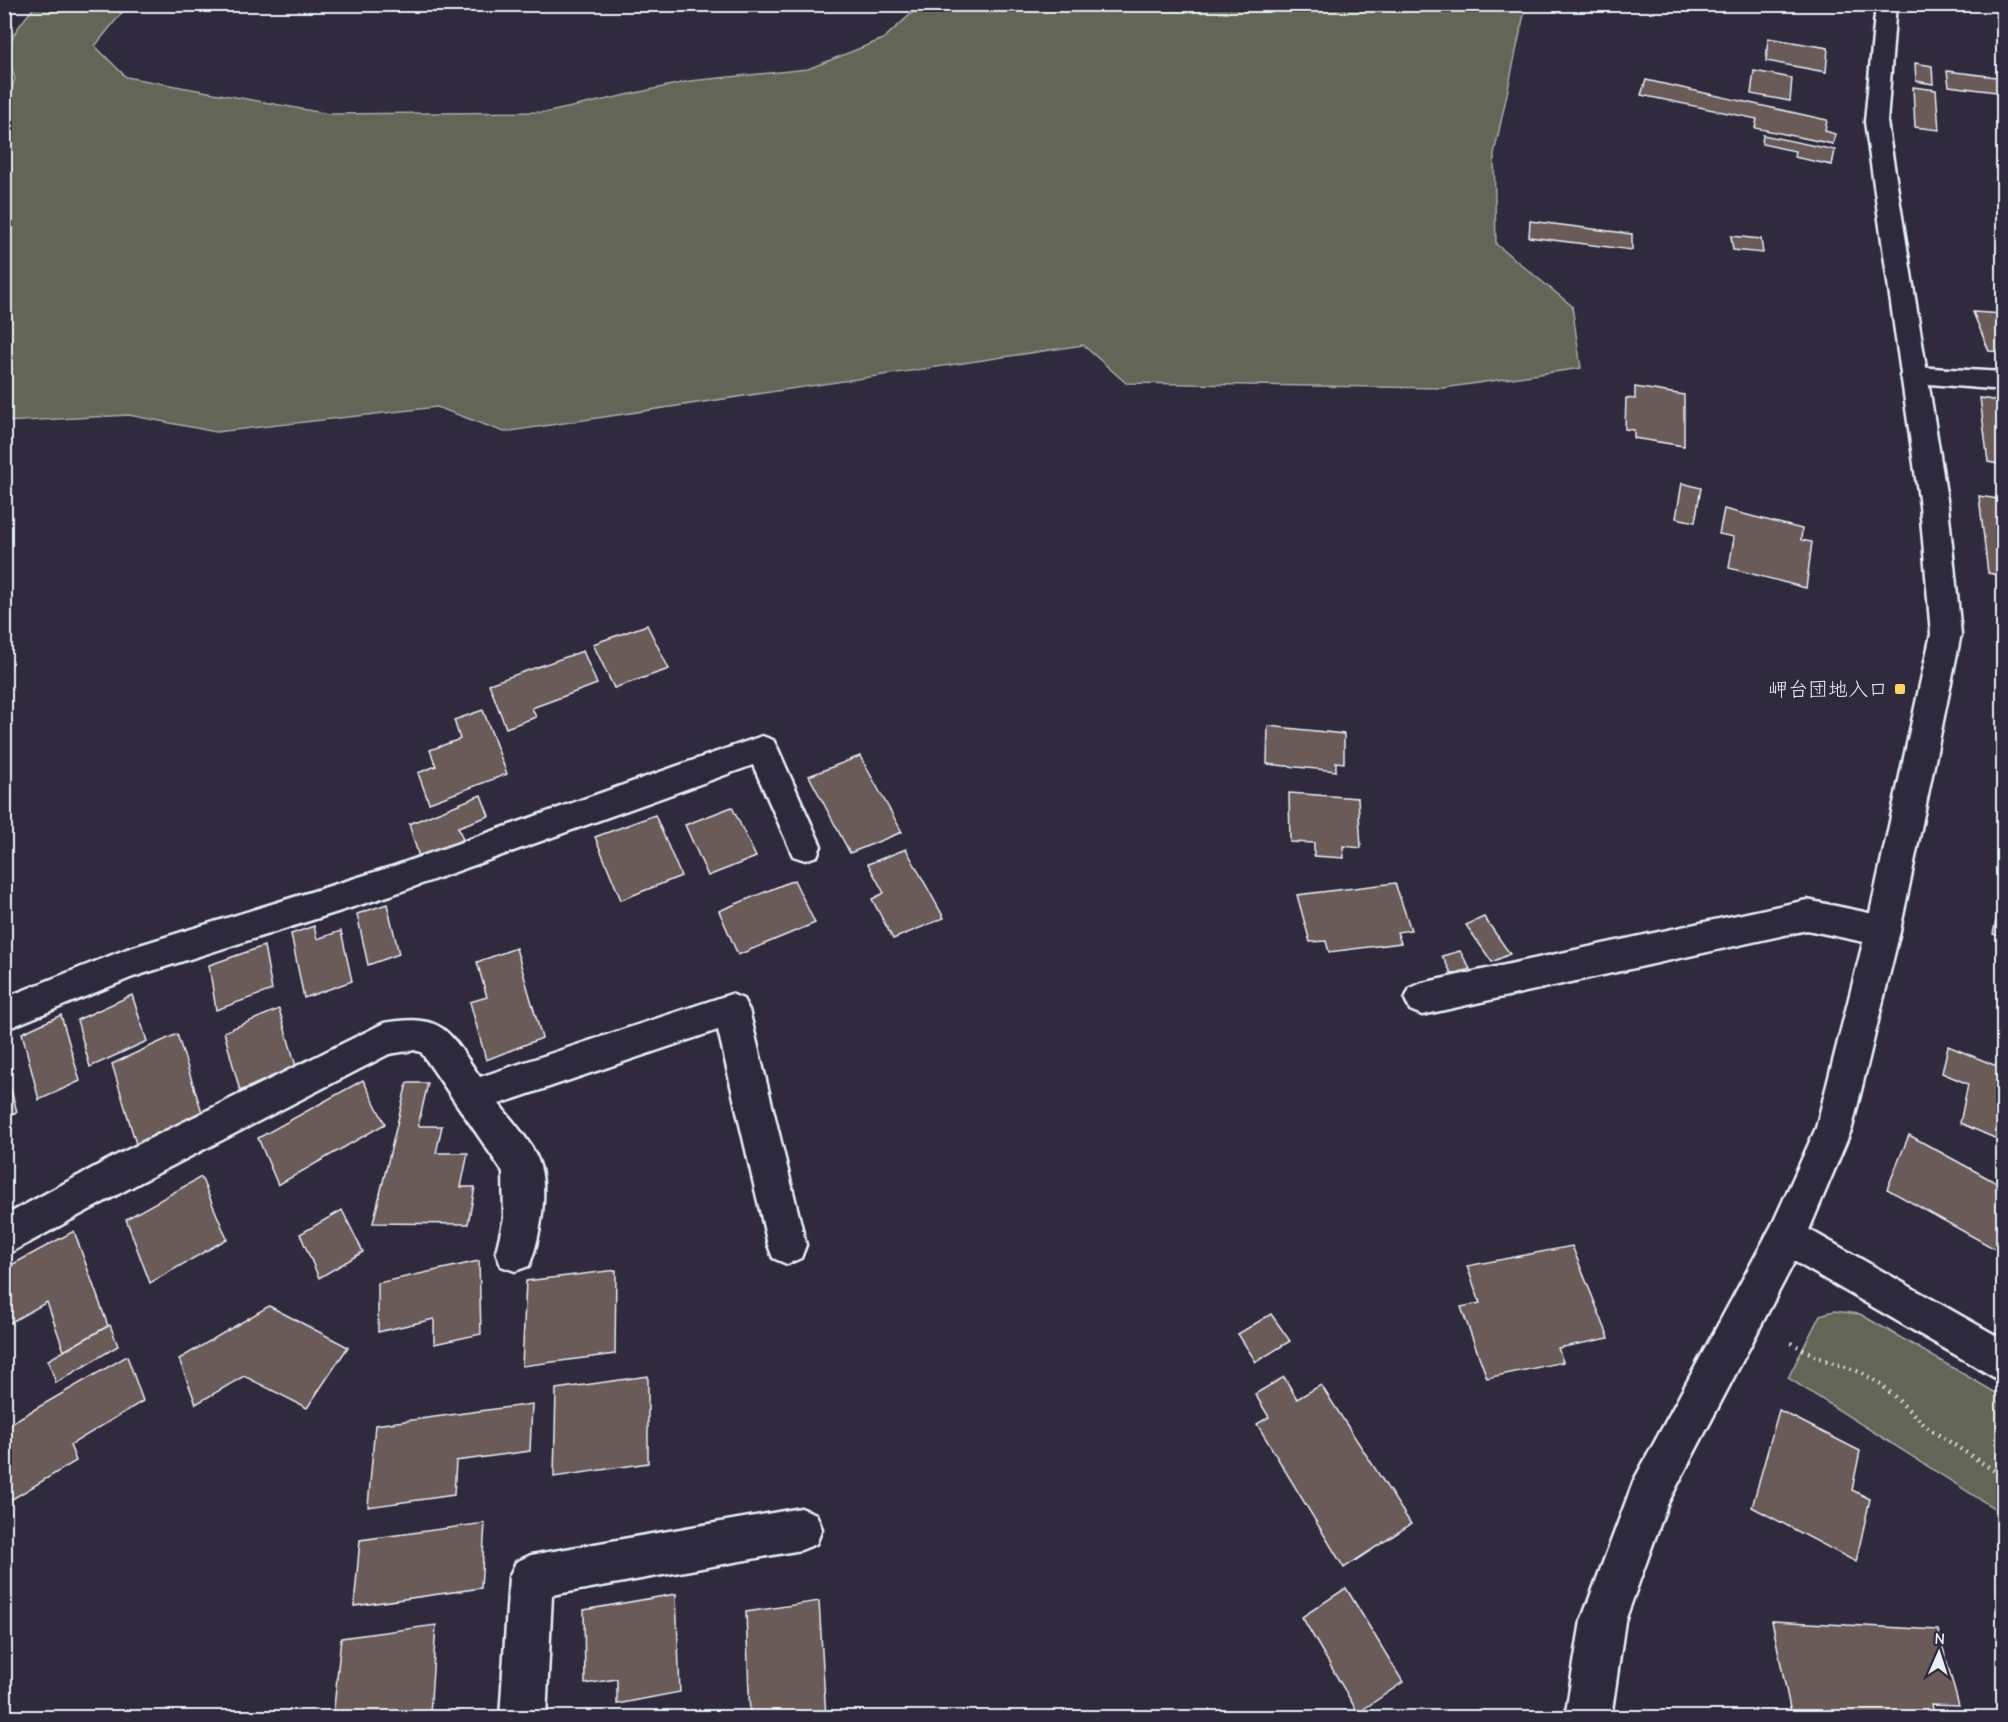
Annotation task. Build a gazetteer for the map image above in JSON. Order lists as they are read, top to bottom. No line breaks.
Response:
{"places":{"transit":["岬台団地入口"]},"north":"top"}
